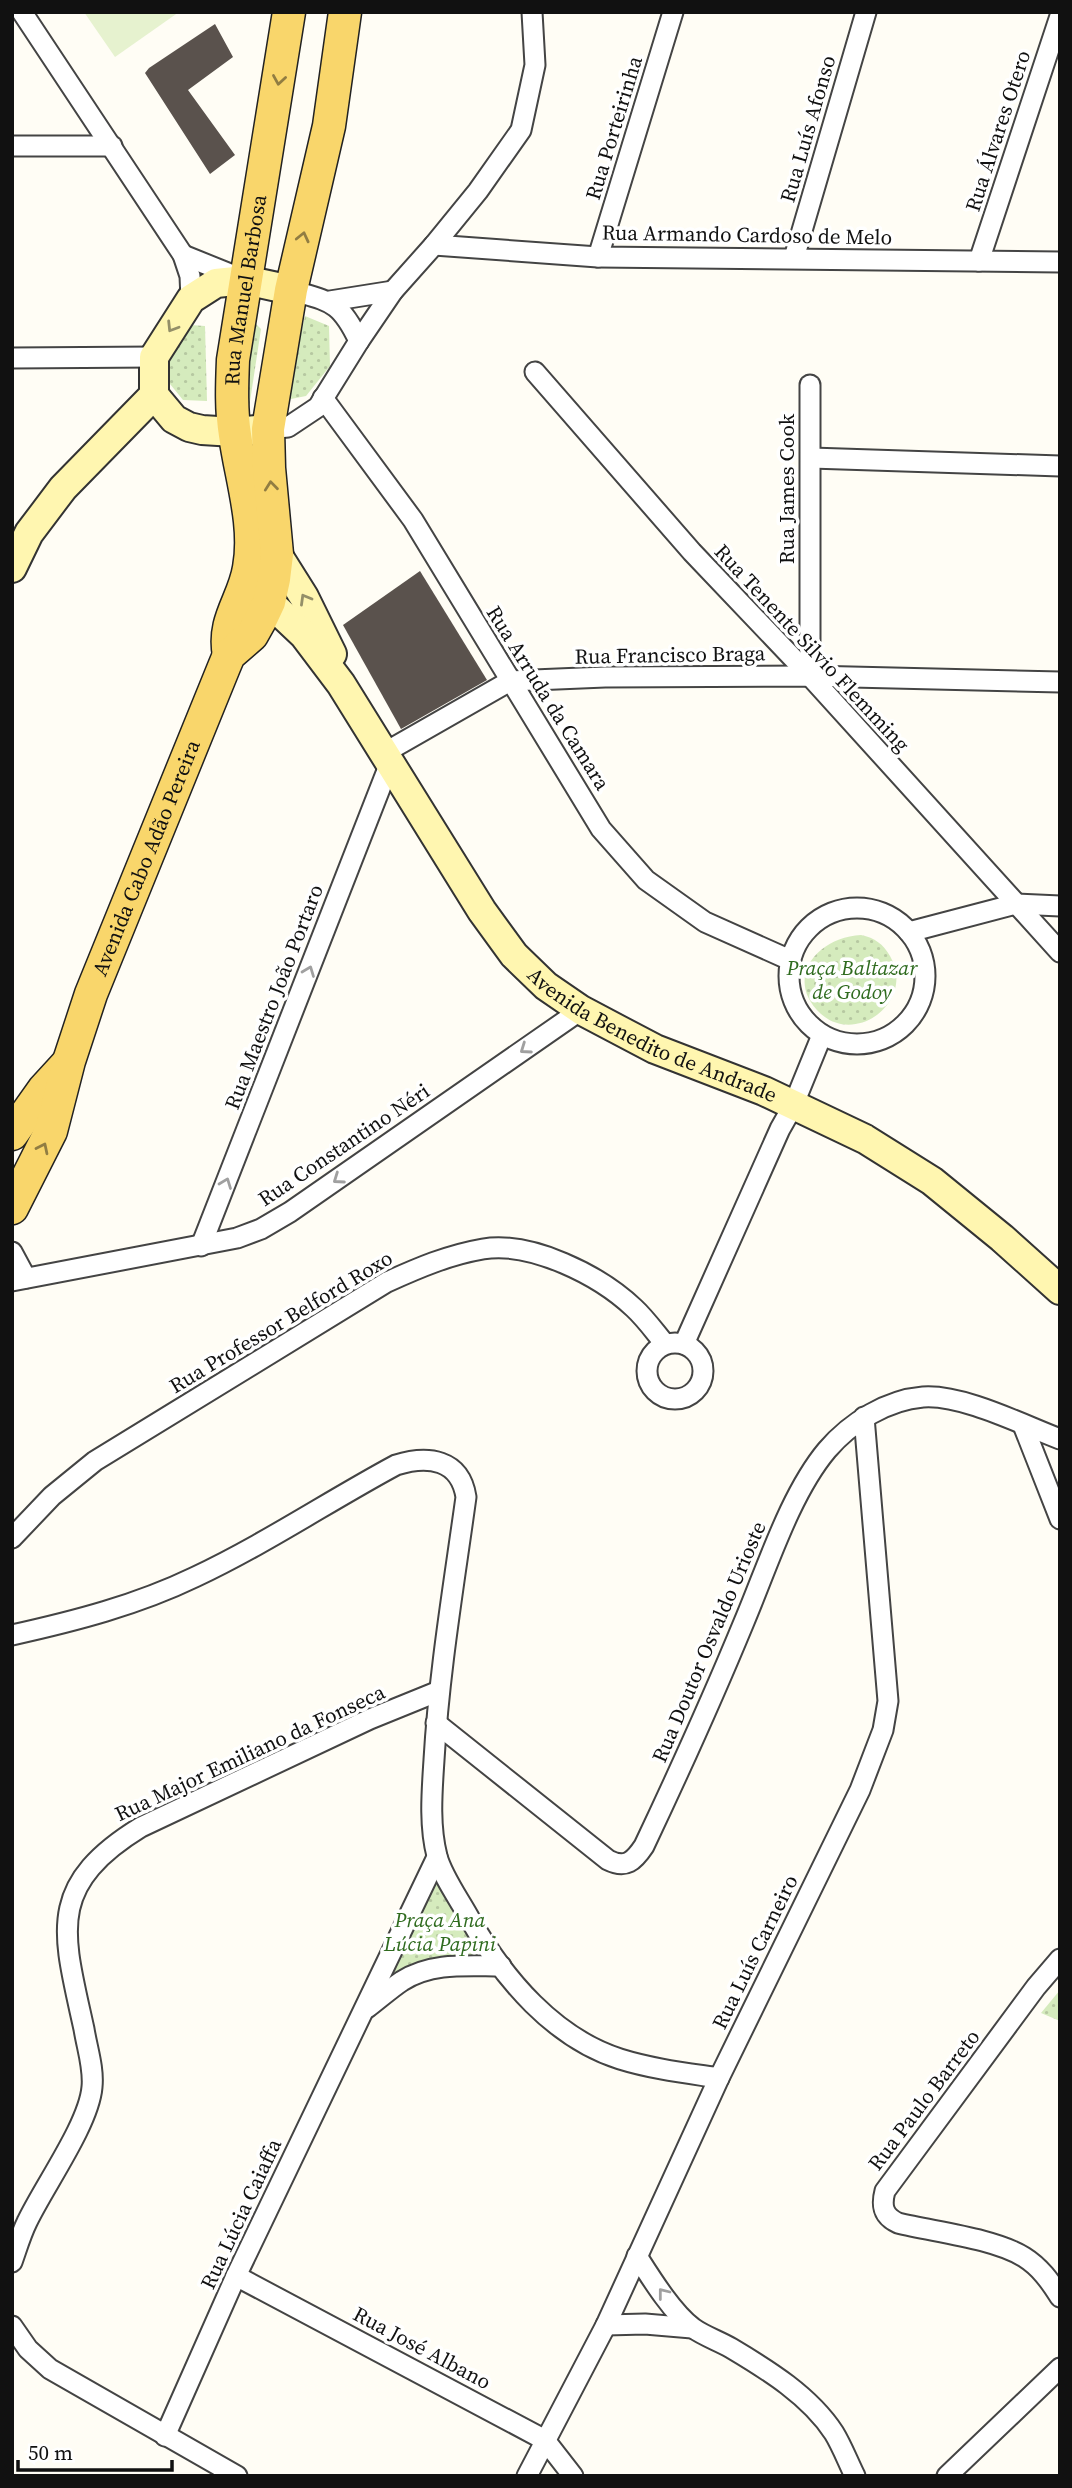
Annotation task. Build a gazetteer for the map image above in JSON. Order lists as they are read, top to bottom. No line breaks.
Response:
{"streets":{"main road":["Rua Manuel Barbosa","Avenida Cabo Adão Pereira","Avenida Benedito de Andrade"],"street":["Rua Porteirinha","Rua Luís Afonso","Rua Álvares Otero","Rua Armando Cardoso de Melo","Rua James Cook","Rua Tenente Silvio Flemming","Rua Francisco Braga","Rua Arruda da Camara","Rua Maestro João Portaro","Rua Constantino Néri","Rua Professor Belford Roxo","Rua Doutor Osvaldo Urioste","Rua Major Emiliano da Fonseca","Rua Luís Carneiro","Rua Paulo Barreto","Rua Lúcia Caiaffa","Rua José Albano"]},"crossings":[["Rua Porteirinha","Rua Armando Cardoso de Melo"],["Rua Luís Afonso","Rua Armando Cardoso de Melo"],["Rua Álvares Otero","Rua Armando Cardoso de Melo"],["Rua Manuel Barbosa","Avenida Cabo Adão Pereira"],["Rua Manuel Barbosa","Avenida Benedito de Andrade"],["Rua James Cook","Rua Tenente Silvio Flemming"],["Rua James Cook","Rua Francisco Braga"],["Rua Tenente Silvio Flemming","Rua Francisco Braga"],["Rua Francisco Braga","Rua Arruda da Camara"],["Rua Francisco Braga","Rua Maestro João Portaro"],["Rua Francisco Braga","Avenida Benedito de Andrade"],["Avenida Cabo Adão Pereira","Avenida Benedito de Andrade"],["Rua Maestro João Portaro","Avenida Benedito de Andrade"],["Rua Maestro João Portaro","Rua Constantino Néri"],["Avenida Benedito de Andrade","Rua Constantino Néri"],["Avenida Benedito de Andrade","Rua Professor Belford Roxo"],["Rua Doutor Osvaldo Urioste","Rua Luís Carneiro"],["Rua Luís Carneiro","Rua José Albano"],["Rua Lúcia Caiaffa","Rua José Albano"]],"one_way":["Rua Maestro João Portaro","Rua Constantino Néri"],"parks":["Praça Baltazar de Godoy","Praça Ana Lúcia Papini"],"scale_bar":"50 m"}
